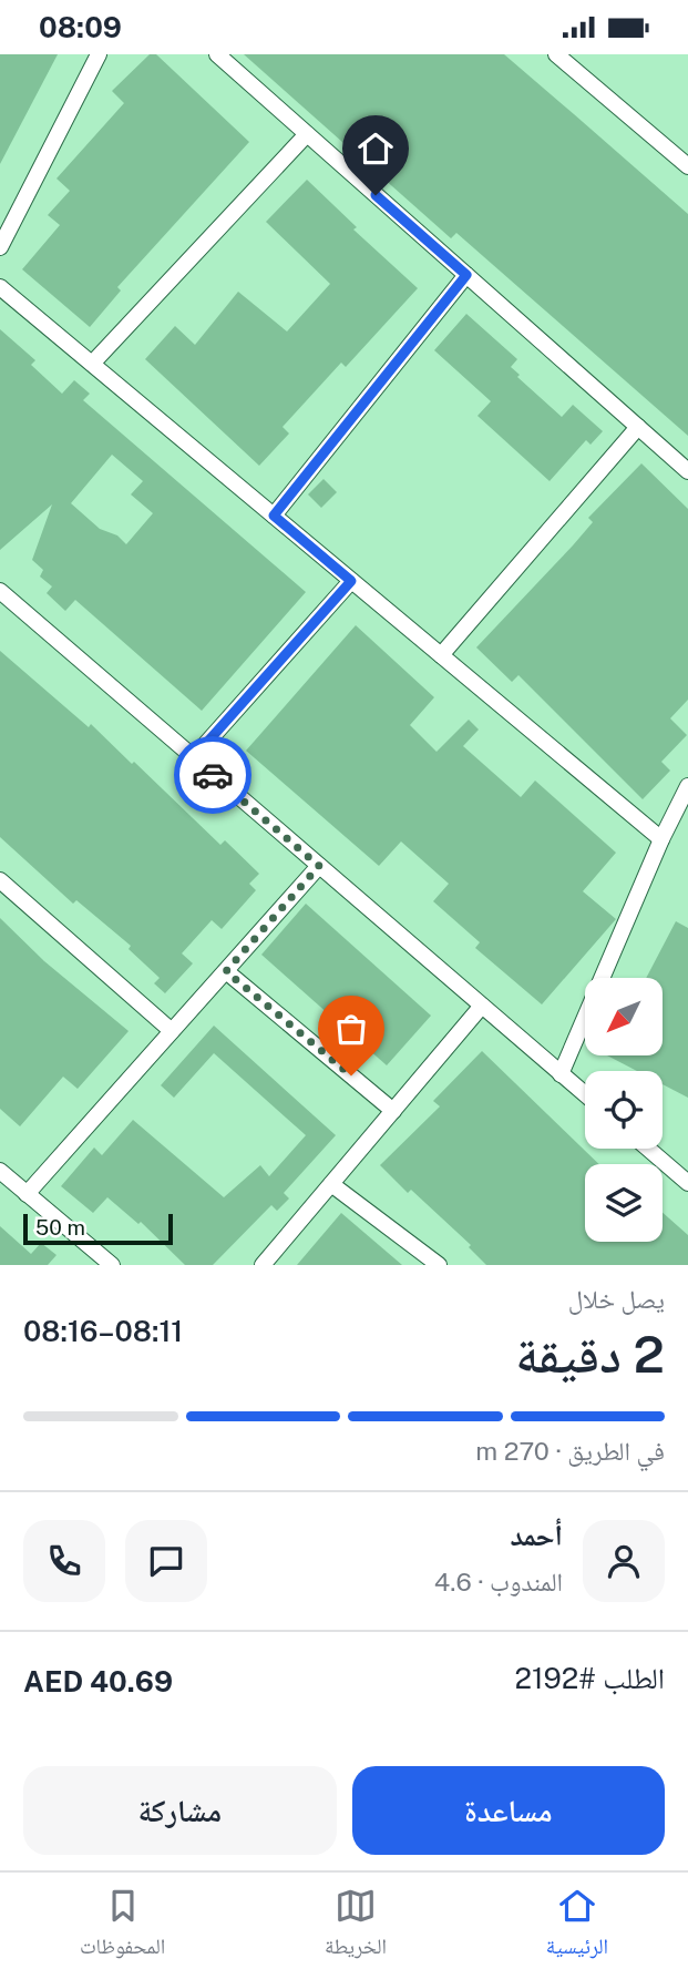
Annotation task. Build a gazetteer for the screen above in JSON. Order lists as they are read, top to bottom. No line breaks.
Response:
{"scale_bar":"50 m","north":"bottom left","page":{"status":"08:09","scale":"50 m","heading":["2 دقيقة","يصل خلال","08:11–08:16"],"panel":["أحمد","المندوب · 4.6","الطلب #2192","AED 40.69"],"bar":"في الطريق · 270 m","buttons":["مساعدة","مشاركة"],"tabs":["الرئيسية","الخريطة","المحفوظات"]}}
